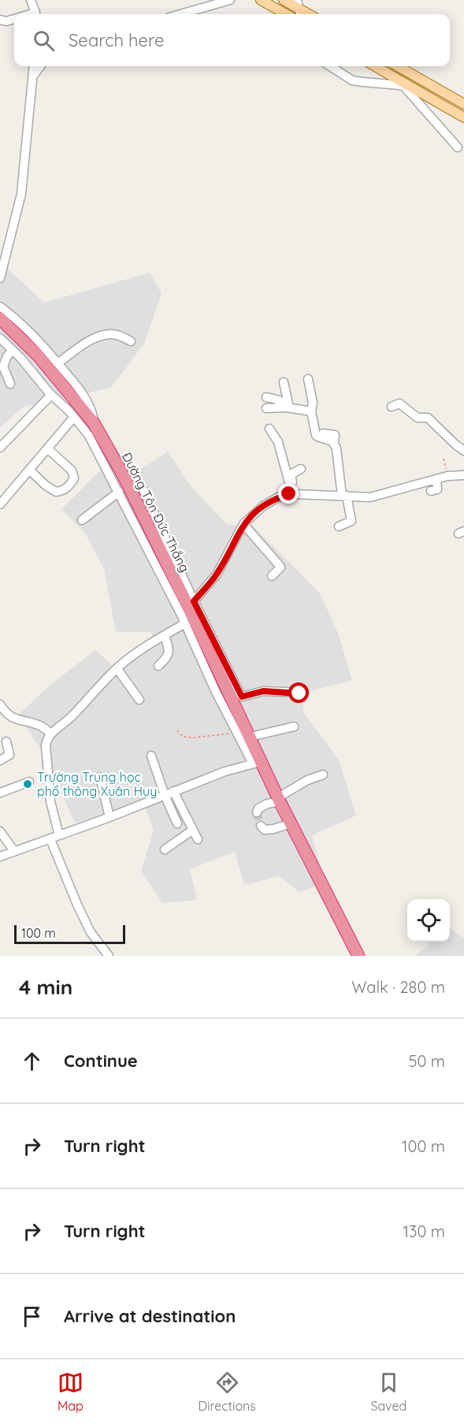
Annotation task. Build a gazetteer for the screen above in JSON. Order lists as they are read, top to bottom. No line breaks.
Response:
{"streets":{"highway":["Đường Tôn Đức Thắng"]},"places":["Trường Trung học phổ thông Xuân Huy"],"scale_bar":"100 m","page":{"search":"Search here","scale":"100 m","heading":["4 min","Walk · 280 m"],"list":[["Continue","50 m"],["Turn right","100 m"],["Turn right","130 m"],"Arrive at destination"],"nav":["Map","Directions","Saved"]}}
